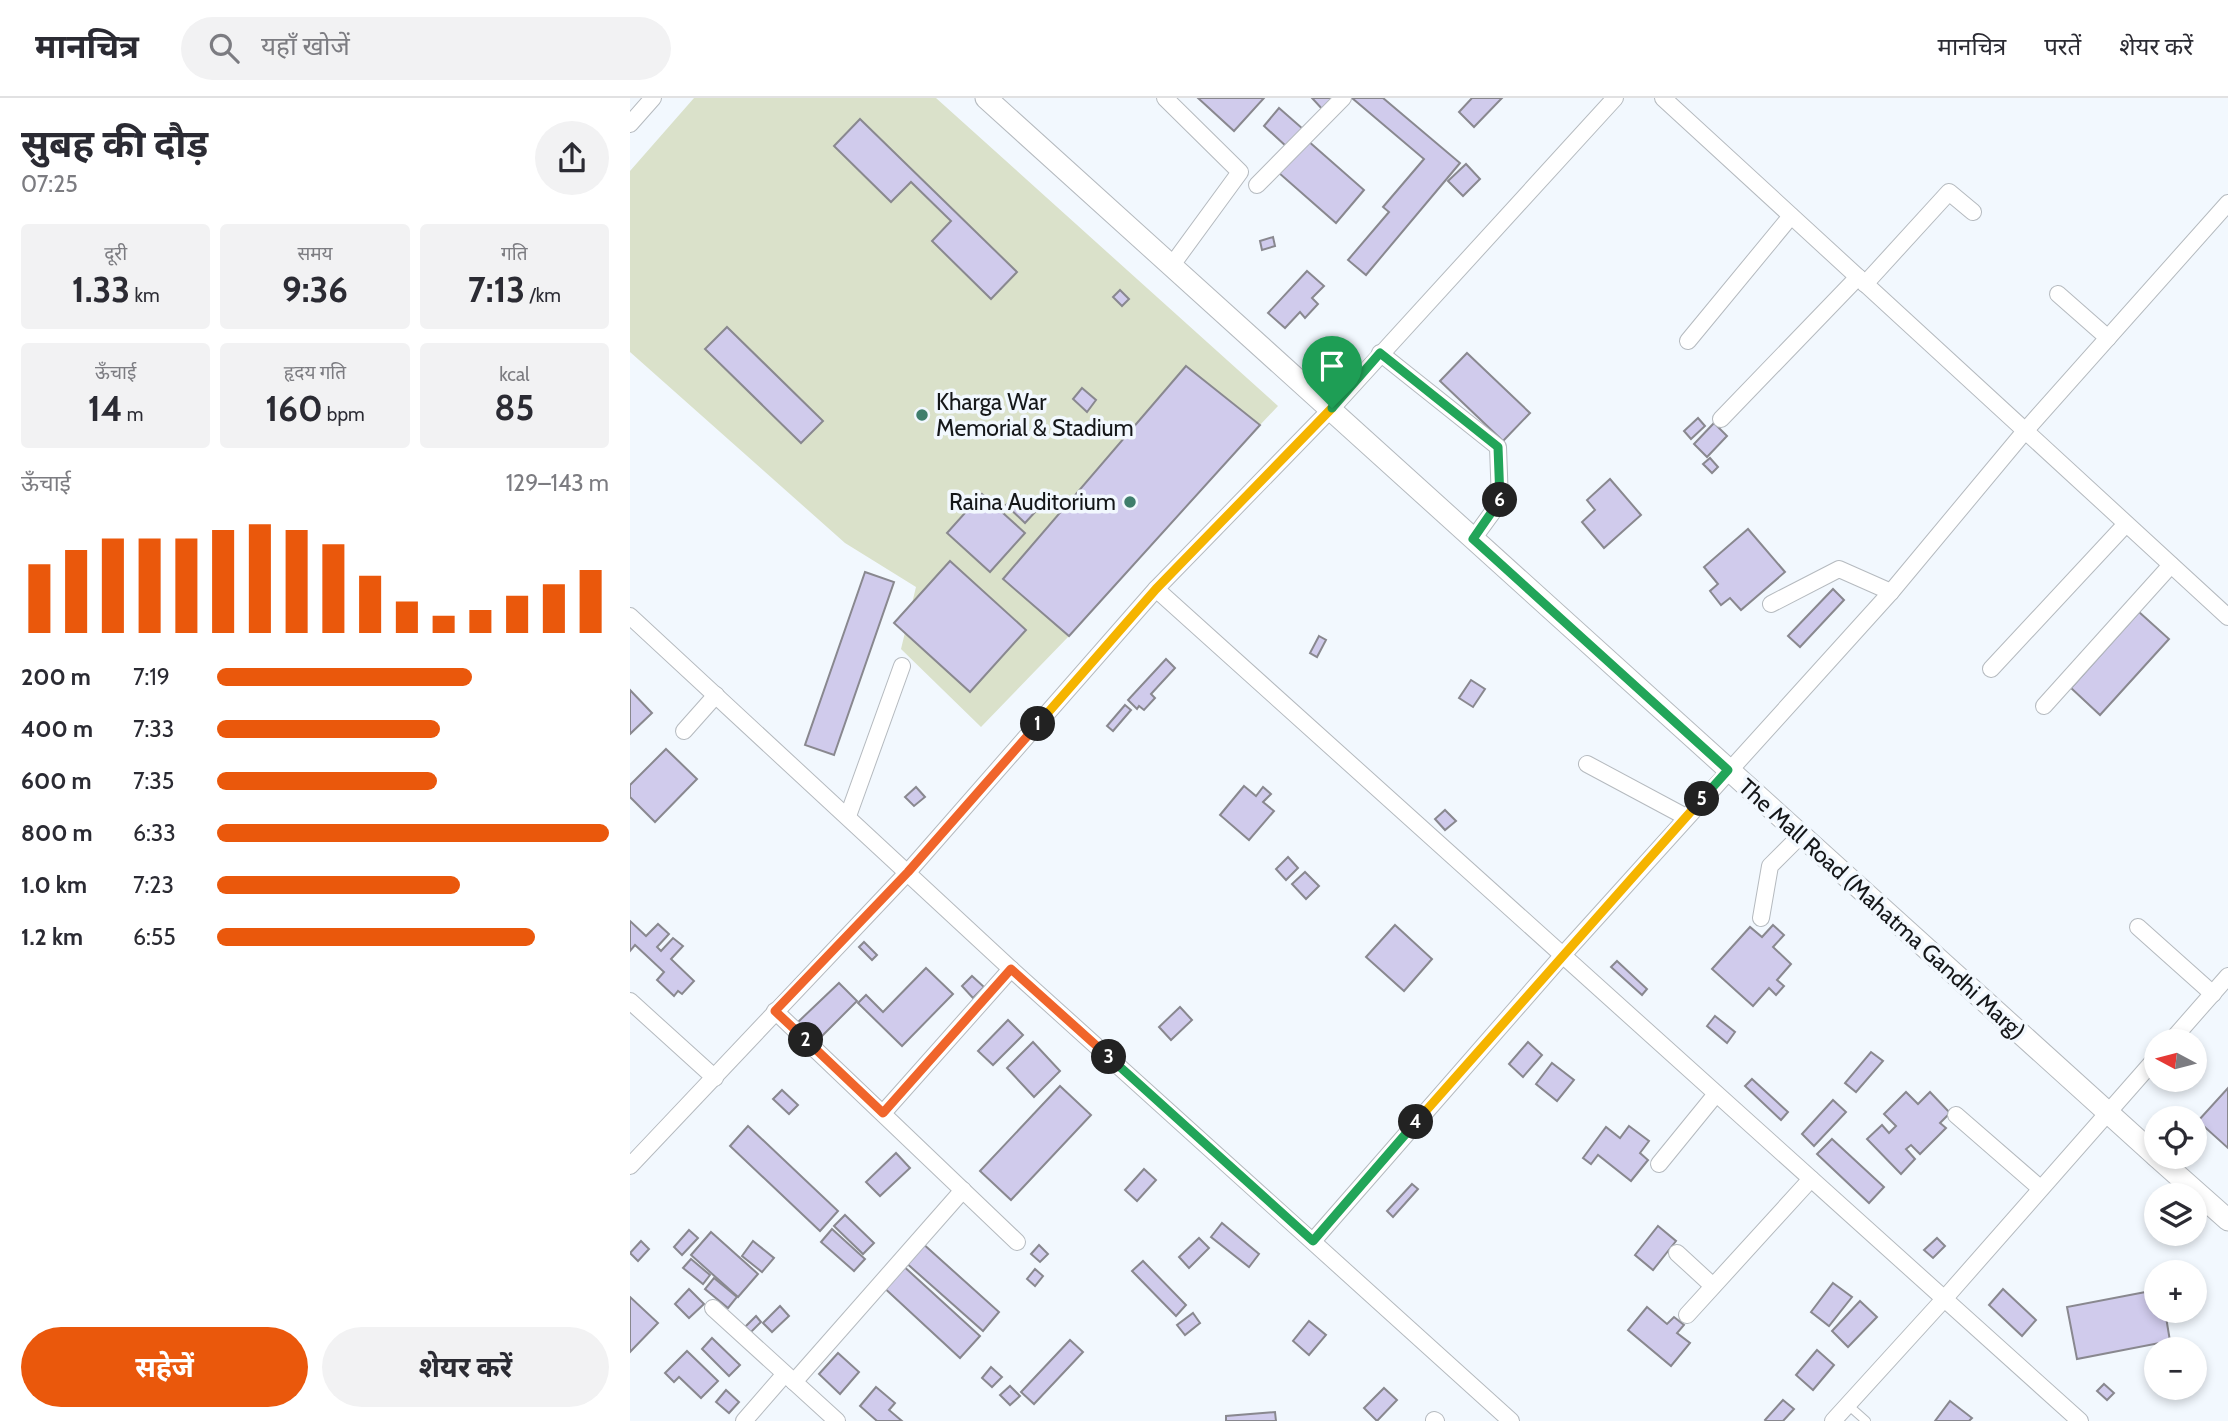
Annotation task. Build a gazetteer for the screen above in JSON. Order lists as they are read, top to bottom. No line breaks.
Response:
{"streets":{"street":["The Mall Road (Mahatma Gandhi Marg)"]},"places":["Kharga War Memorial & Stadium","Raina Auditorium"],"north":"left","page":{"header":"मानचित्र","search":"यहाँ खोजें","nav":["मानचित्र","परतें","शेयर करें"],"heading":["सुबह की दौड़","07:25"],"stats":[["दूरी","1.33 km"],["समय","9:36"],["गति","7:13 /km"],["ऊँचाई","14 m"],["हृदय गति","160 bpm"],["kcal","85"]],"chart":["ऊँचाई","129–143 m"],"pins":["6","1","5","2","3","4"],"list":[{"name":"200 m","note":"7:19"},{"name":"400 m","note":"7:33"},{"name":"600 m","note":"7:35"},{"name":"800 m","note":"6:33"},{"name":"1.0 km","note":"7:23"},{"name":"1.2 km","note":"6:55"}],"map_buttons":["+","−"],"buttons":["सहेजें","शेयर करें"]}}
